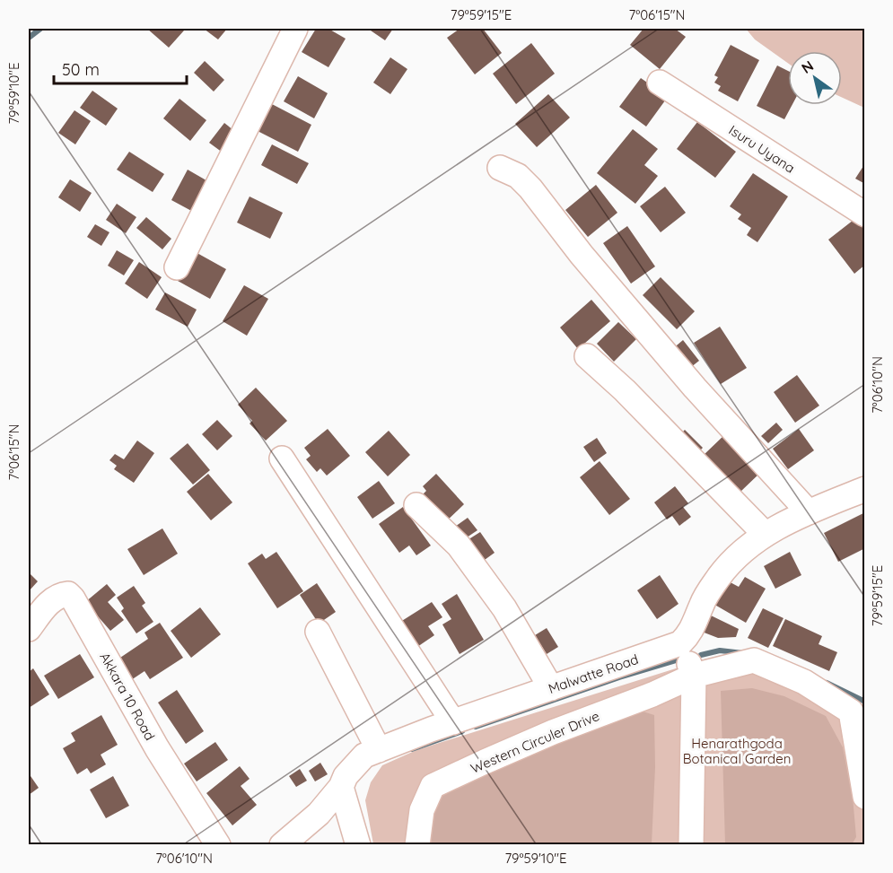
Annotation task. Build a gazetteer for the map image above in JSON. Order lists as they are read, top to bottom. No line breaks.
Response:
{"streets":{"street":["Isuru Uyana","Malwatte Road","Akkara 10 Road","Western Circuler Drive"]},"parks":["Henarathgoda Botanical Garden"],"scale_bar":"50 m","north":"top left","coordinates":["79°59'15\"E","7°06'15\"N","79°59'10\"E","7°06'10\"N"]}
